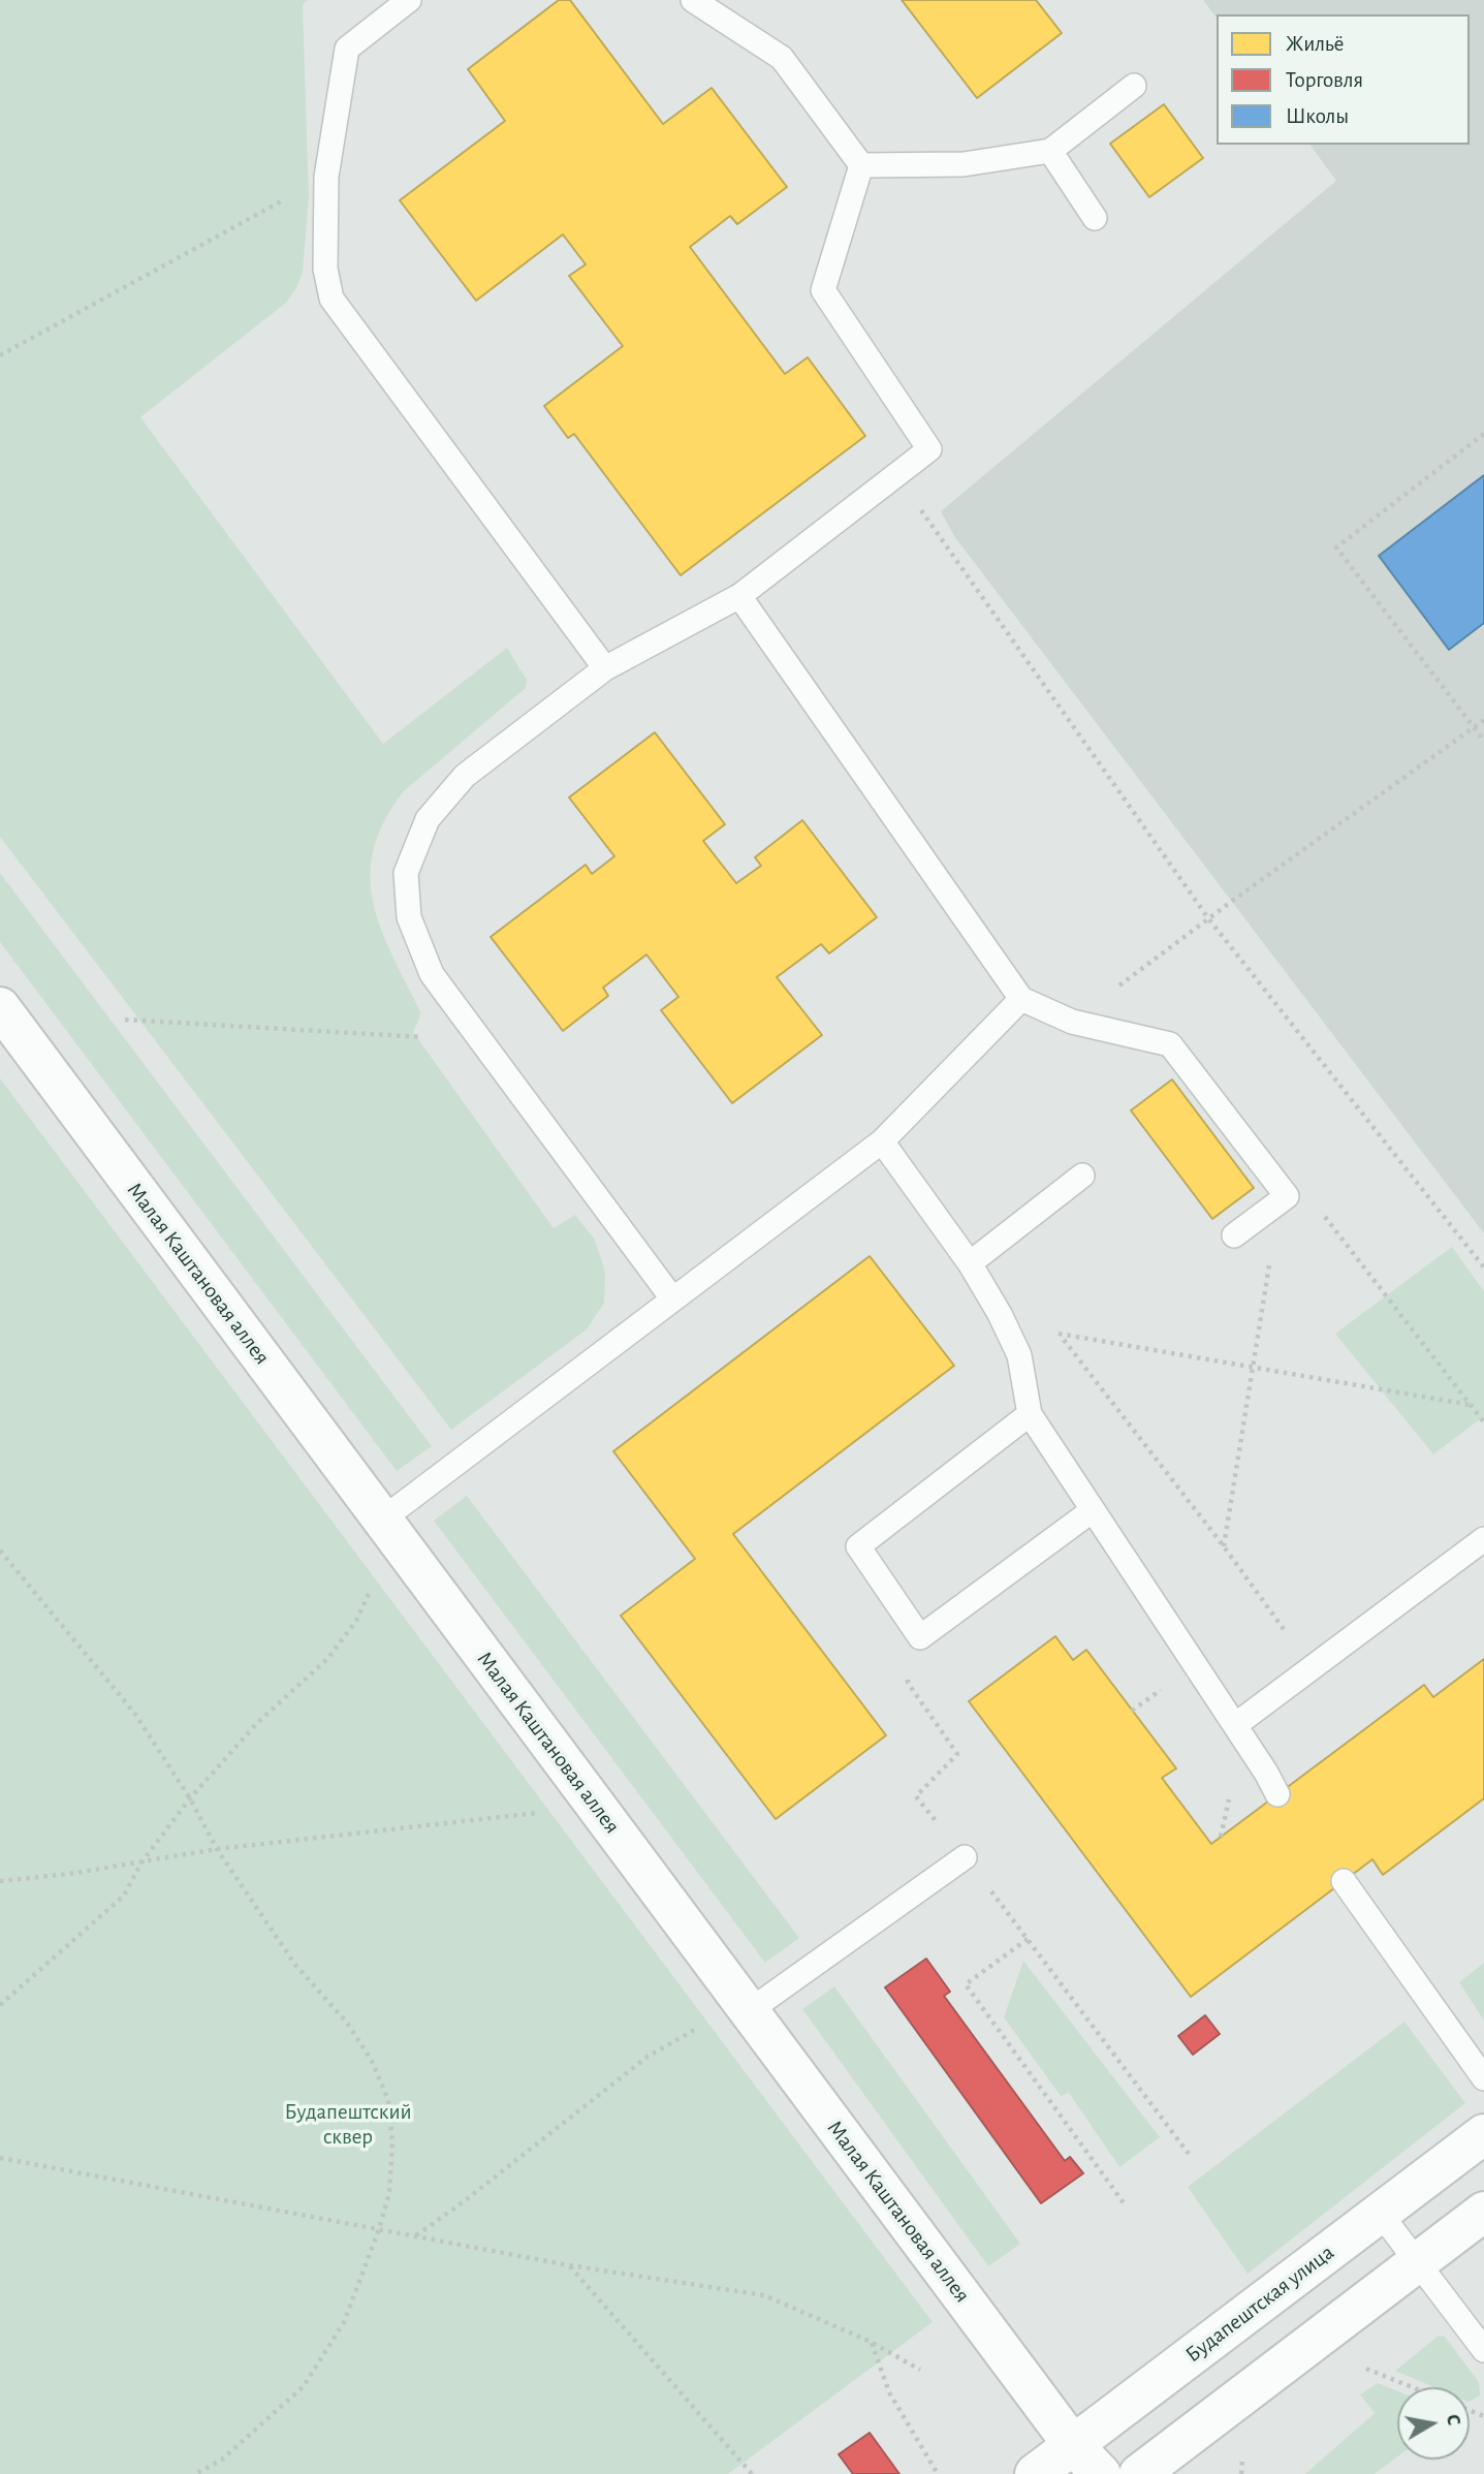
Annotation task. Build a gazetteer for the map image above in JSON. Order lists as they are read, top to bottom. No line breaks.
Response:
{"streets":{"street":["Малая Каштановая аллея","Будапештская улица"]},"crossings":[["Малая Каштановая аллея","Будапештская улица"]],"parks":["Будапештский сквер"],"legend":["Жильё","Торговля","Школы"],"north":"right"}
